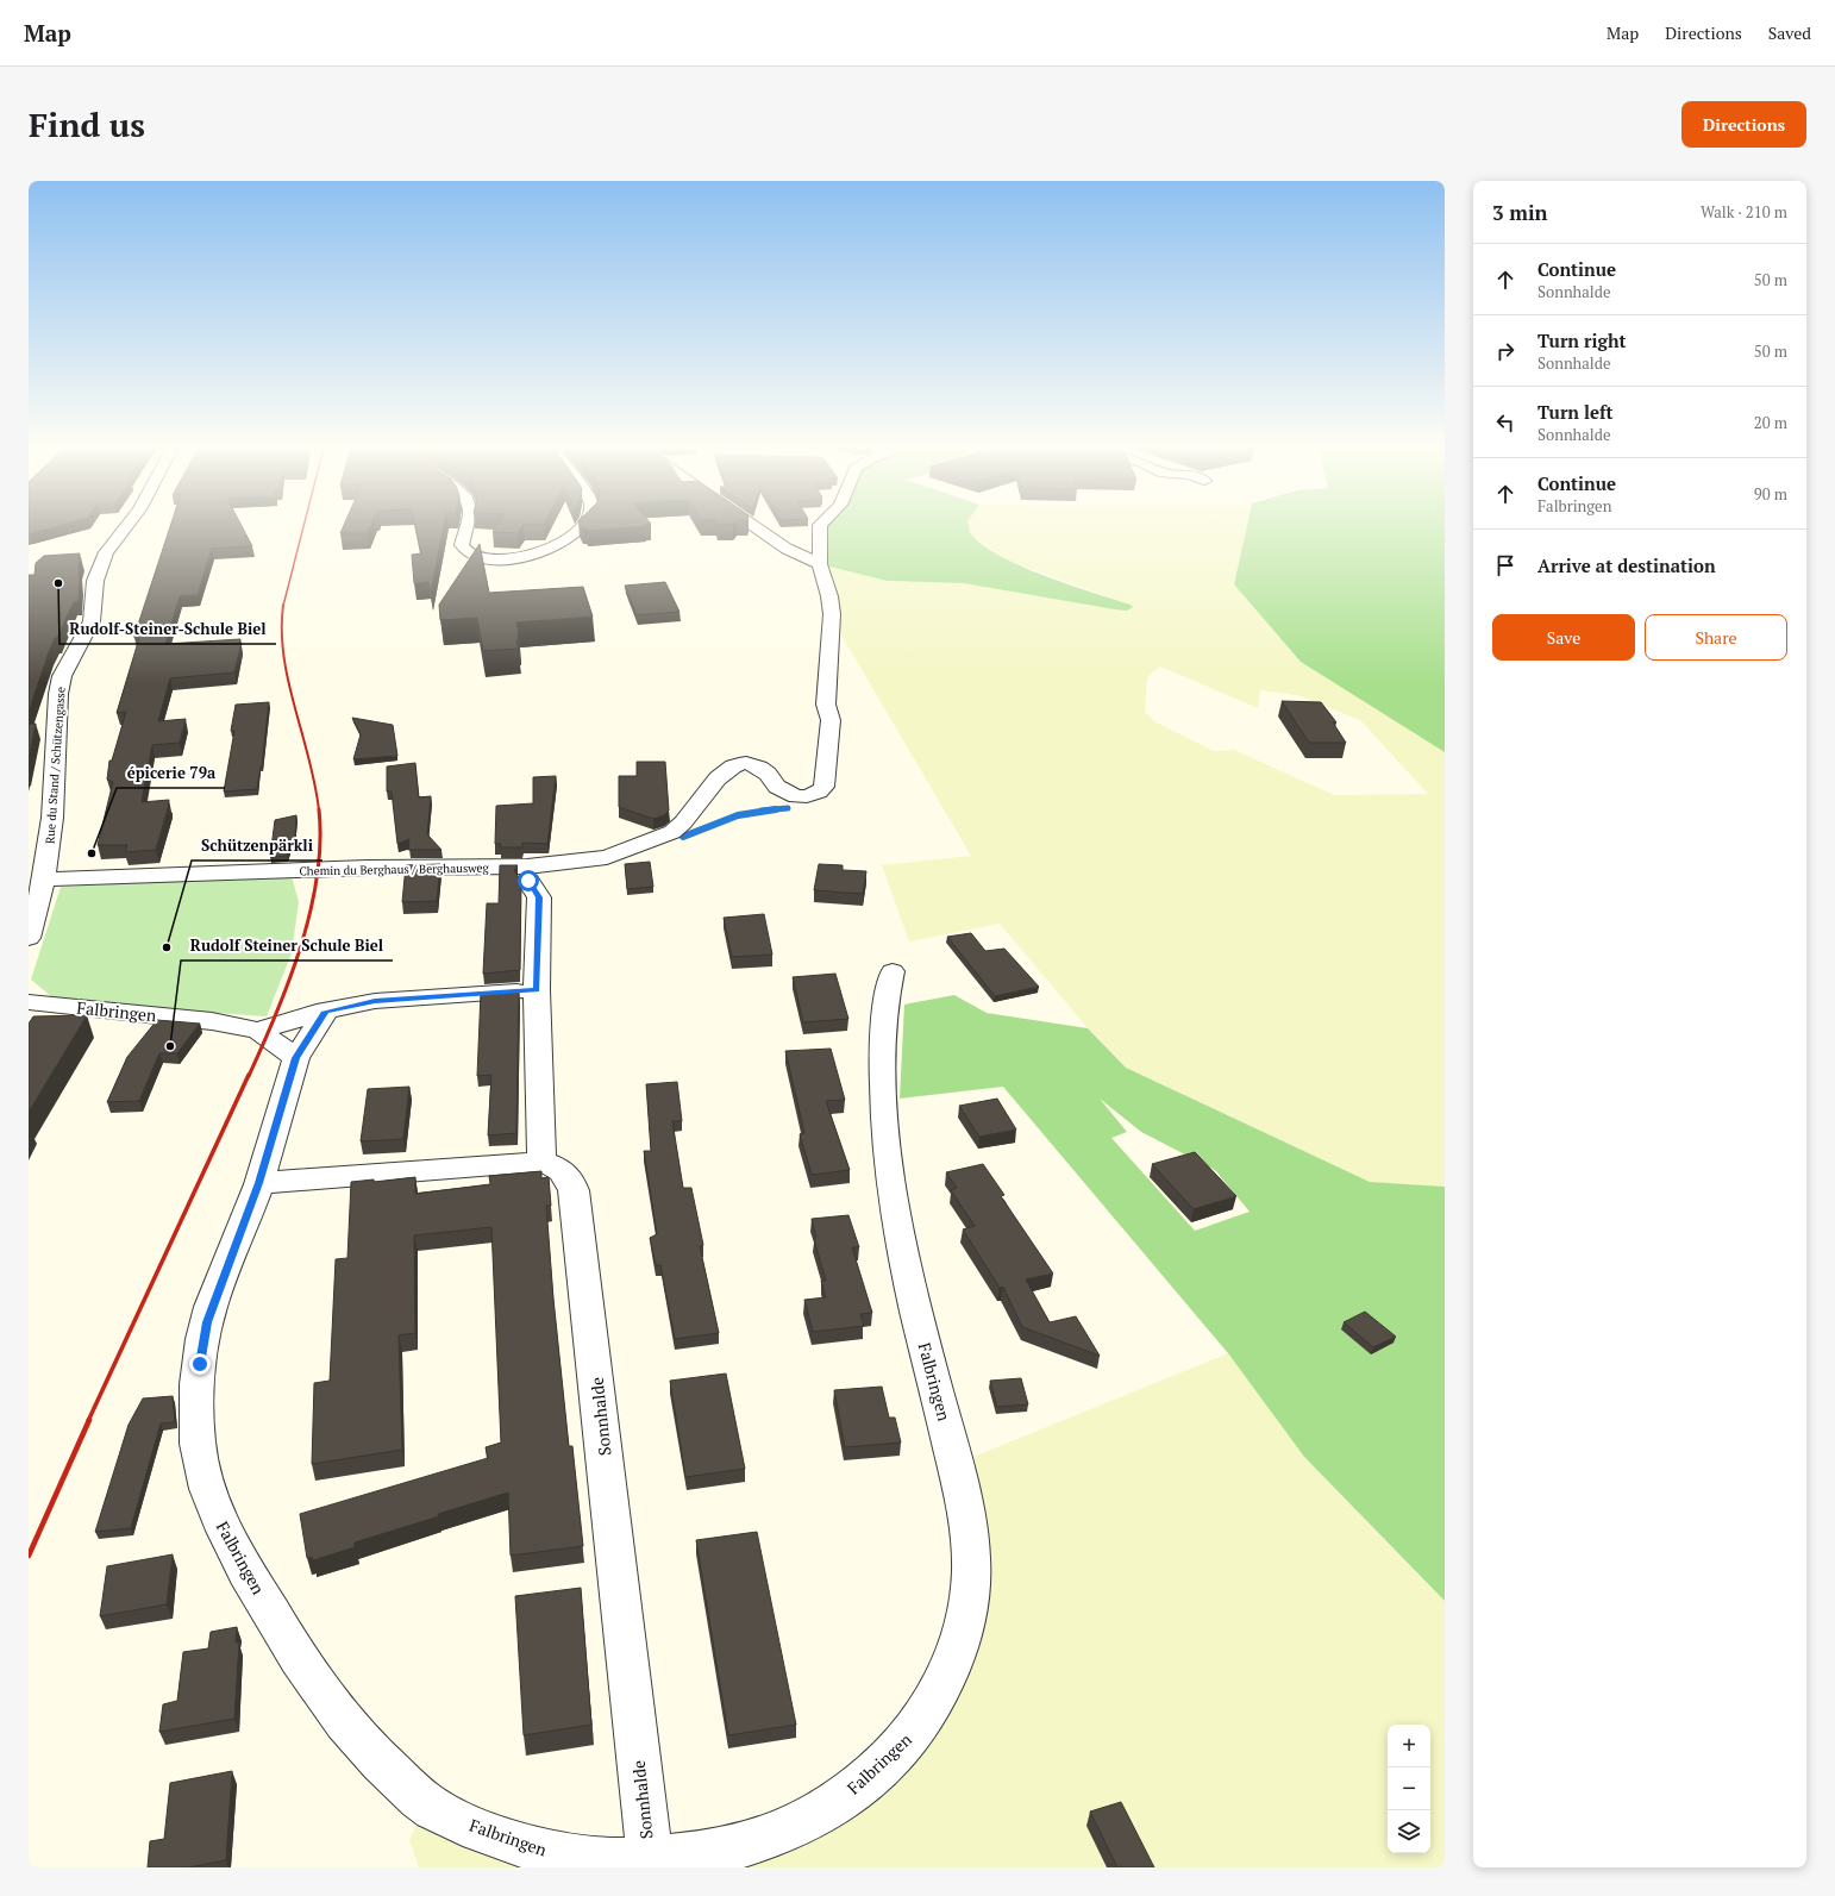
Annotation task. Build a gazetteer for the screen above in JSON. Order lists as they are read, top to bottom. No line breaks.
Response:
{"streets":{"street":["Rue du Stand / Schützengasse","Chemin du Berghaus / Berghausweg","Falbringen","Sonnhalde"]},"crossings":[["Rue du Stand / Schützengasse","Chemin du Berghaus / Berghausweg"],["Falbringen","Sonnhalde"]],"places":["Rudolf-Steiner-Schule Biel","épicerie 79a","Schützenpärkli","Rudolf Steiner Schule Biel"],"page":{"header":"Map","nav":["Map","Directions","Saved"],"buttons":["Directions",["Save","Share"]],"title":"Find us","heading":["3 min","Walk · 210 m"],"list":[["Continue","Sonnhalde","50 m"],["Turn right","Sonnhalde","50 m"],["Turn left","Sonnhalde","20 m"],["Continue","Falbringen","90 m"],"Arrive at destination"],"map_buttons":["+","−"]}}
